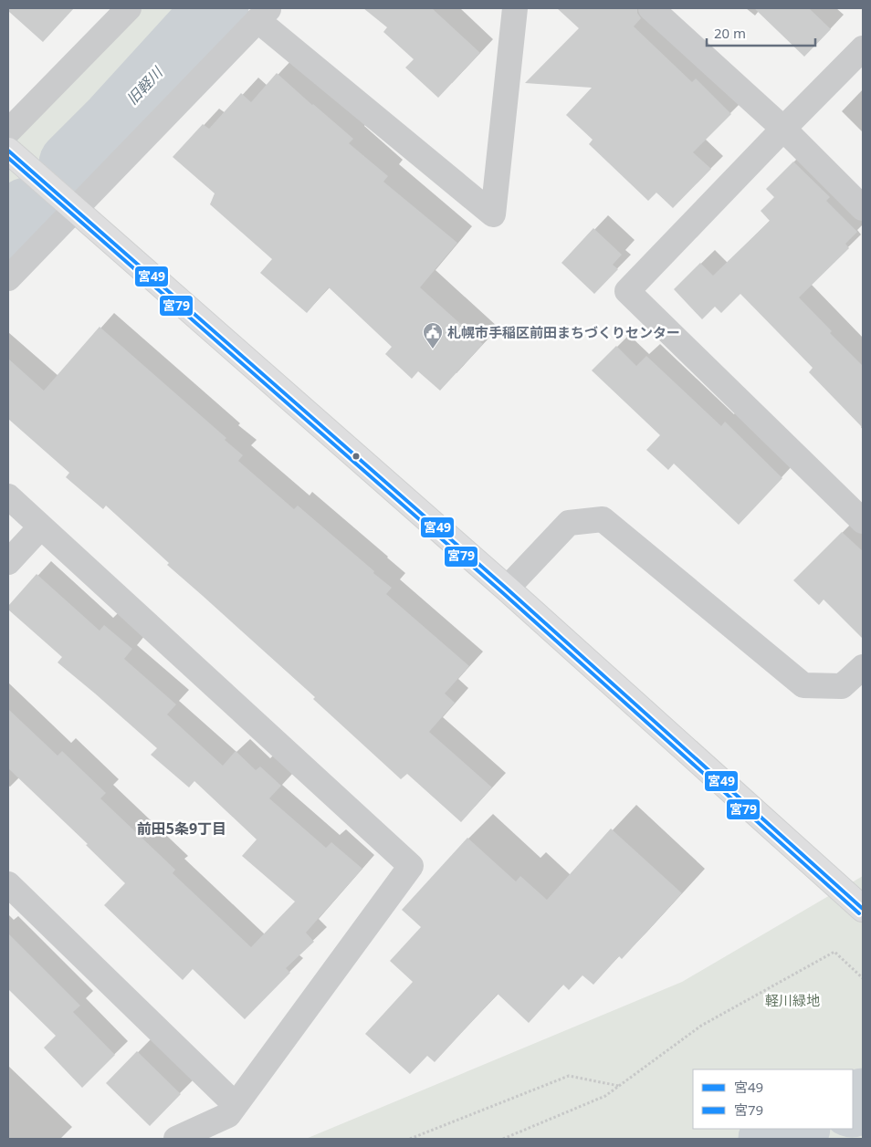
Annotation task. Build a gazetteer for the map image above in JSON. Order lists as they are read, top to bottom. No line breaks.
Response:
{"districts":["前田5条9丁目"],"water":["旧軽川"],"parks":["軽川緑地"],"places":{"public building":["札幌市手稲区前田まちづくりセンター"]},"lines":["transit line 宮49","transit line 宮79"],"legend":["宮49","宮79"],"scale_bar":"20 m"}
